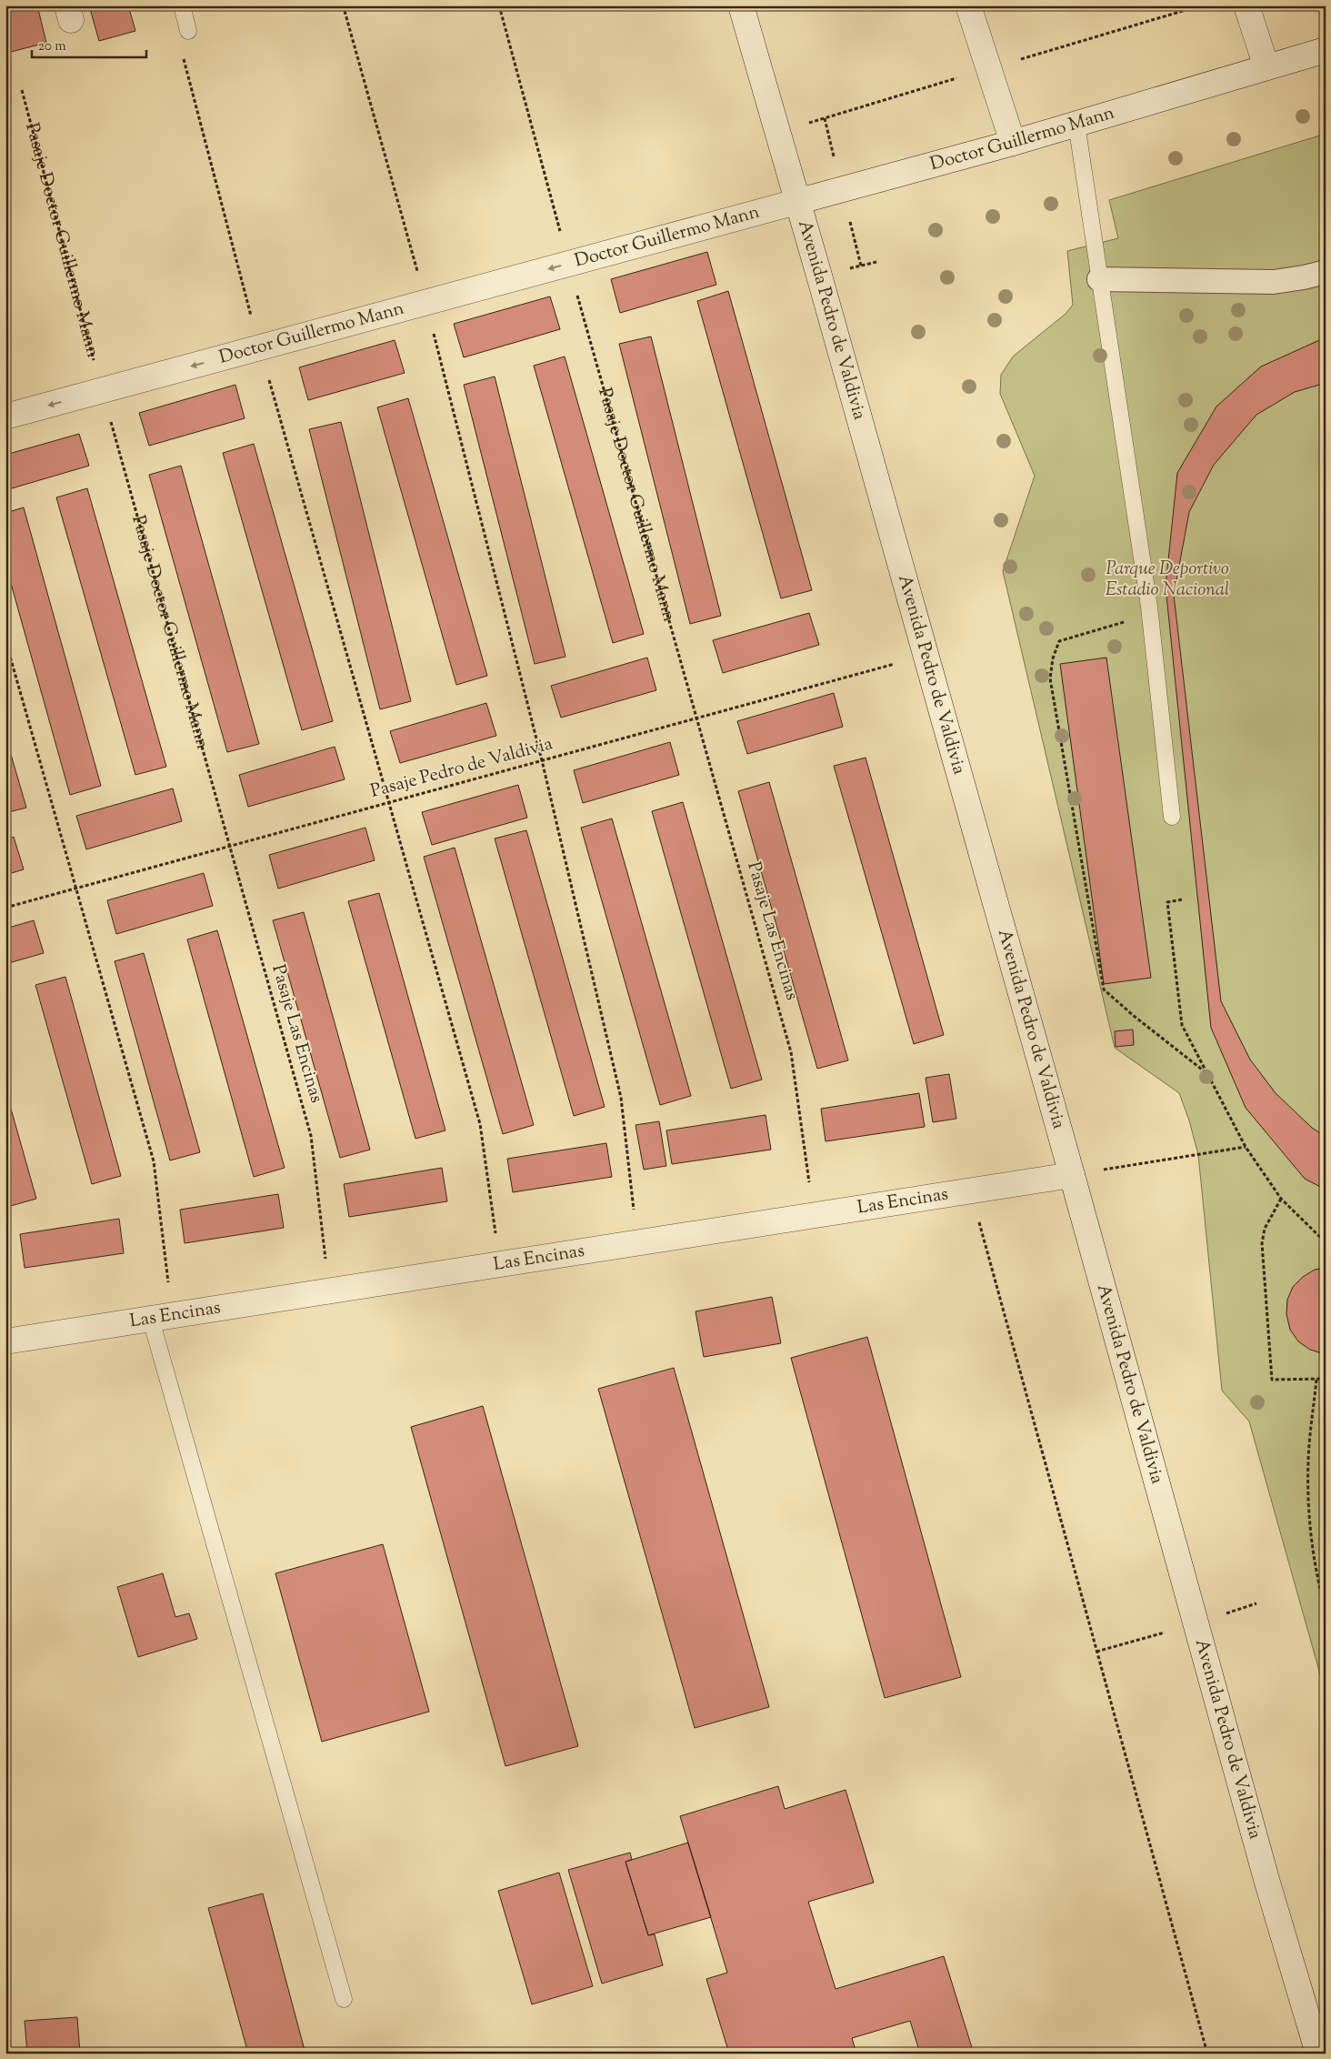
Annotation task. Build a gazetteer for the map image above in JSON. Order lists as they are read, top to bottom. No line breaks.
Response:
{"streets":{"main road":["Doctor Guillermo Mann","Avenida Pedro de Valdivia","Las Encinas"],"path":["Pasaje Doctor Guillermo Mann","Pasaje Pedro de Valdivia","Pasaje Las Encinas"]},"crossings":[["Doctor Guillermo Mann","Pasaje Doctor Guillermo Mann"],["Doctor Guillermo Mann","Avenida Pedro de Valdivia"],["Pasaje Doctor Guillermo Mann","Pasaje Pedro de Valdivia"],["Pasaje Doctor Guillermo Mann","Pasaje Las Encinas"],["Avenida Pedro de Valdivia","Pasaje Pedro de Valdivia"],["Avenida Pedro de Valdivia","Las Encinas"],["Pasaje Pedro de Valdivia","Pasaje Las Encinas"]],"one_way":["Doctor Guillermo Mann"],"parks":["Parque Deportivo Estadio Nacional"],"scale_bar":"20 m"}
